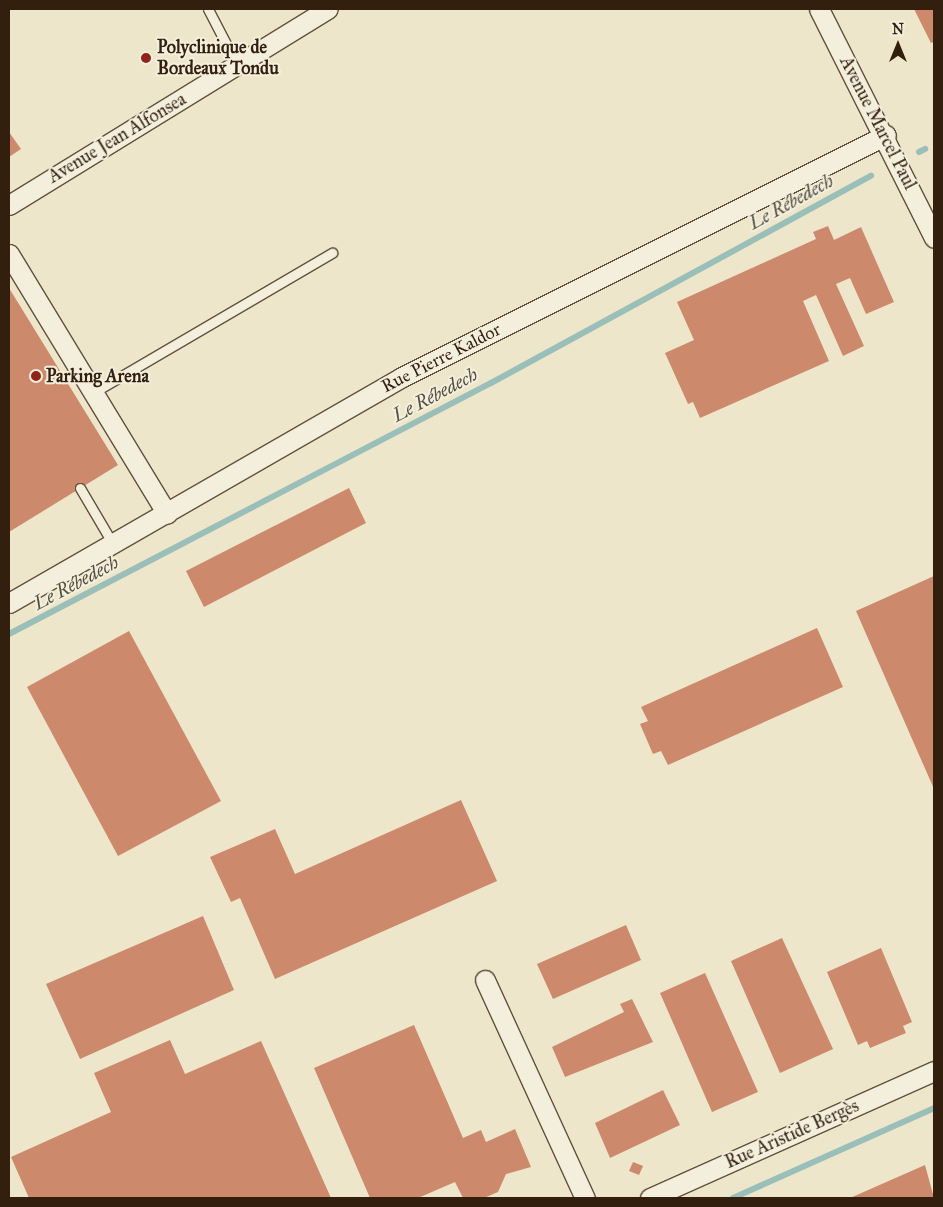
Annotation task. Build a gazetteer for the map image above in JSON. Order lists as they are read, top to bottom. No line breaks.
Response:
{"streets":{"street":["Avenue Marcel Paul","Avenue Jean Alfonsea","Rue Pierre Kaldor","Rue Aristide Bergès"]},"crossings":[["Avenue Marcel Paul","Rue Pierre Kaldor"]],"water":["Le Rébedech"],"places":["Polyclinique de Bordeaux Tondu","Parking Arena"],"north":"top"}
